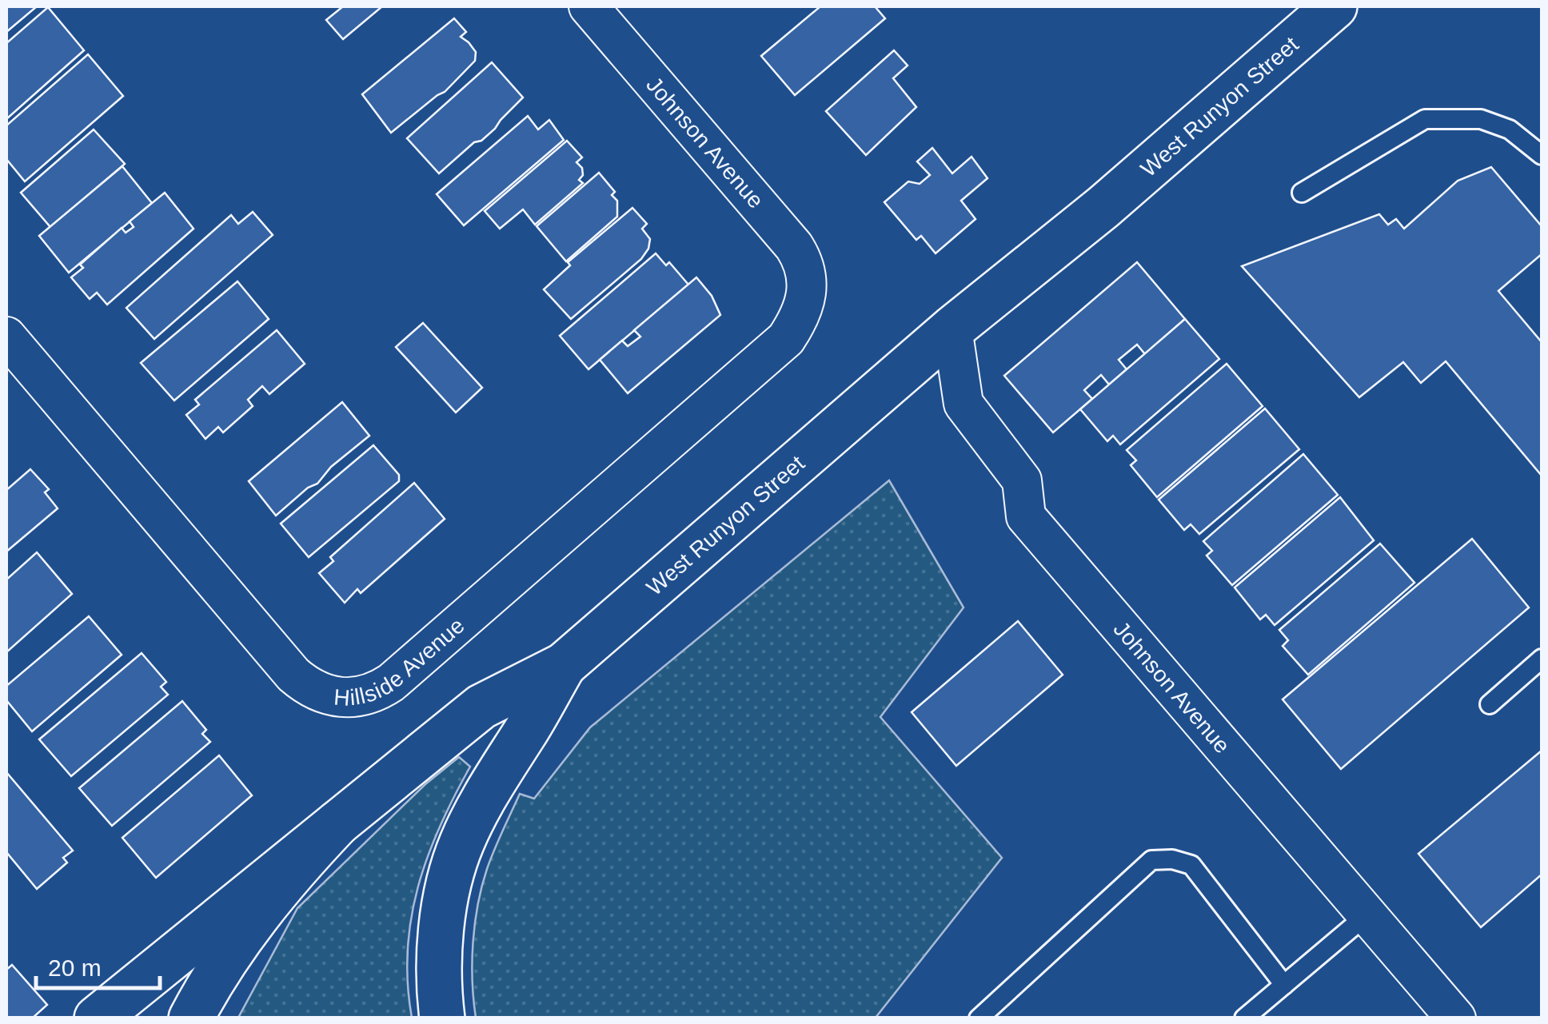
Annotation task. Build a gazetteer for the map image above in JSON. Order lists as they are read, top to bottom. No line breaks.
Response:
{"streets":{"main road":["West Runyon Street"],"street":["Johnson Avenue","Hillside Avenue"]},"crossings":[["West Runyon Street","Johnson Avenue"],["Johnson Avenue","Hillside Avenue"]],"scale_bar":"20 m"}
